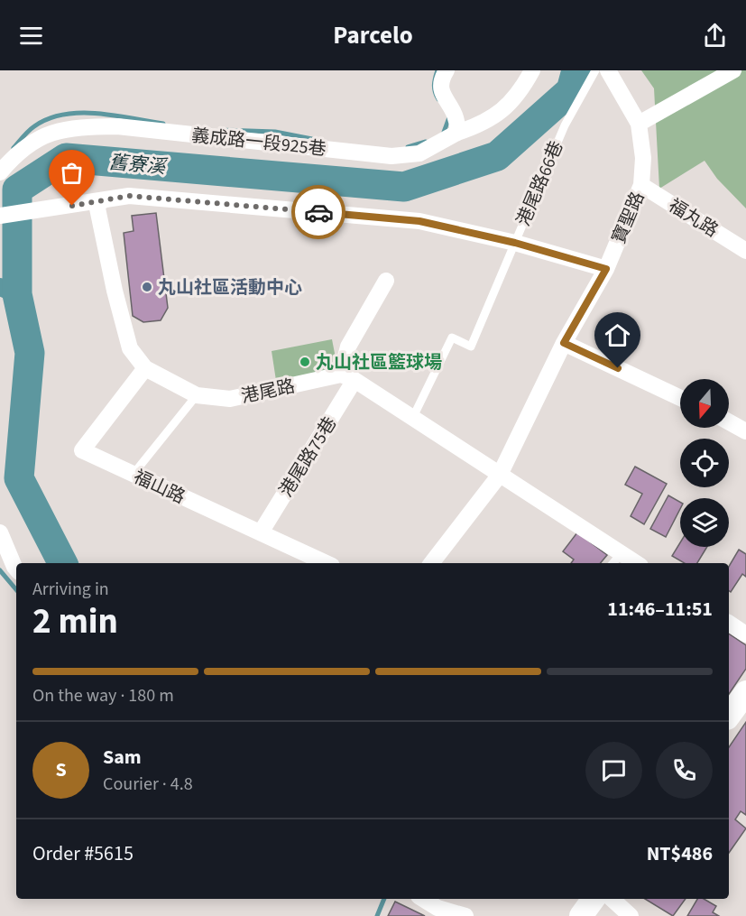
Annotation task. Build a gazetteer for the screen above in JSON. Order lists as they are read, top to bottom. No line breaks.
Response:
{"streets":{"street":["義成路一段925巷","寶聖路","福丸路","港尾路","港尾路75巷","福山路"],"lane":["港尾路66巷"]},"crossings":[["寶聖路","福丸路"],["港尾路","港尾路75巷"],["港尾路","福山路"],["港尾路75巷","福山路"]],"water":["舊寮溪"],"places":["丸山社區活動中心","丸山社區籃球場"],"north":"bottom","page":{"header":"Parcelo","heading":["2 min","Arriving in","11:46–11:51"],"panel":["Sam","Courier · 4.8","Order #5615","NT$486"],"bar":"On the way · 180 m","round":"S"}}
